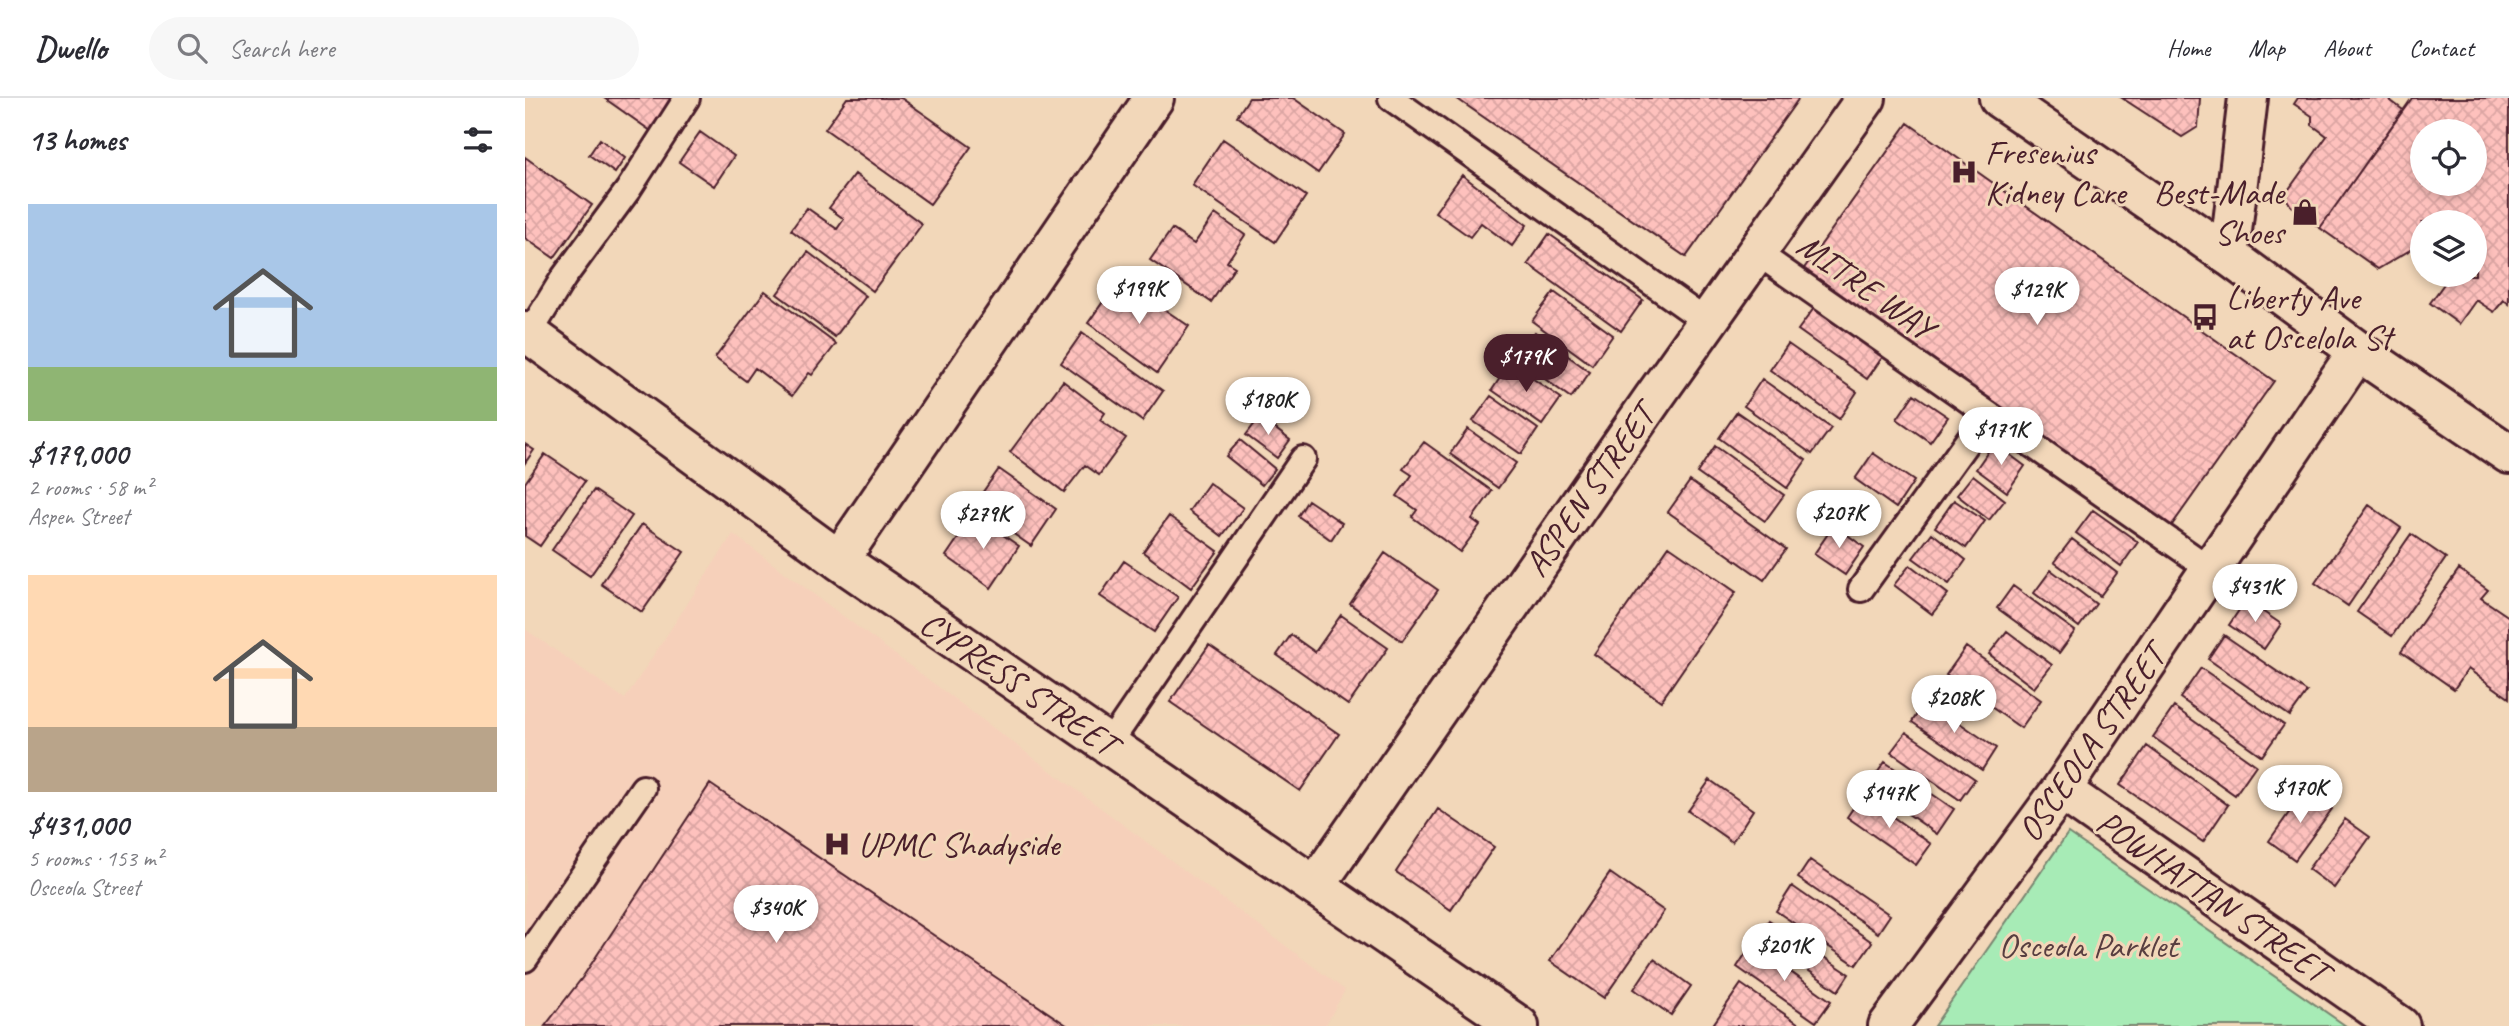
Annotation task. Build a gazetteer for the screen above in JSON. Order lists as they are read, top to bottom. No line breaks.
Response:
{"streets":{"street":["ASPEN STREET","CYPRESS STREET","OSCEOLA STREET","POWHATTAN STREET"],"lane":["MITRE WAY"]},"crossings":[["MITRE WAY","ASPEN STREET"],["MITRE WAY","OSCEOLA STREET"],["ASPEN STREET","CYPRESS STREET"],["OSCEOLA STREET","POWHATTAN STREET"]],"parks":["Osceola Parklet"],"places":{"hospital":["Fresenius Kidney Care","UPMC Shadyside"],"shop":["Best-Made Shoes"],"bus stop":["Liberty Ave at Oscelola St"]},"page":{"header":"Dwello","search":"Search here","nav":["Home","Map","About","Contact"],"heading":"13 homes","list":[{"name":"$179,000","note":"2 rooms · 58 m² · Aspen Street"},{"name":"$431,000","note":"5 rooms · 153 m² · Osceola Street"}],"price":["$199K","$129K","$179K","$180K","$171K","$207K","$279K","$431K","$208K","$170K","$147K","$340K","$201K"]}}
